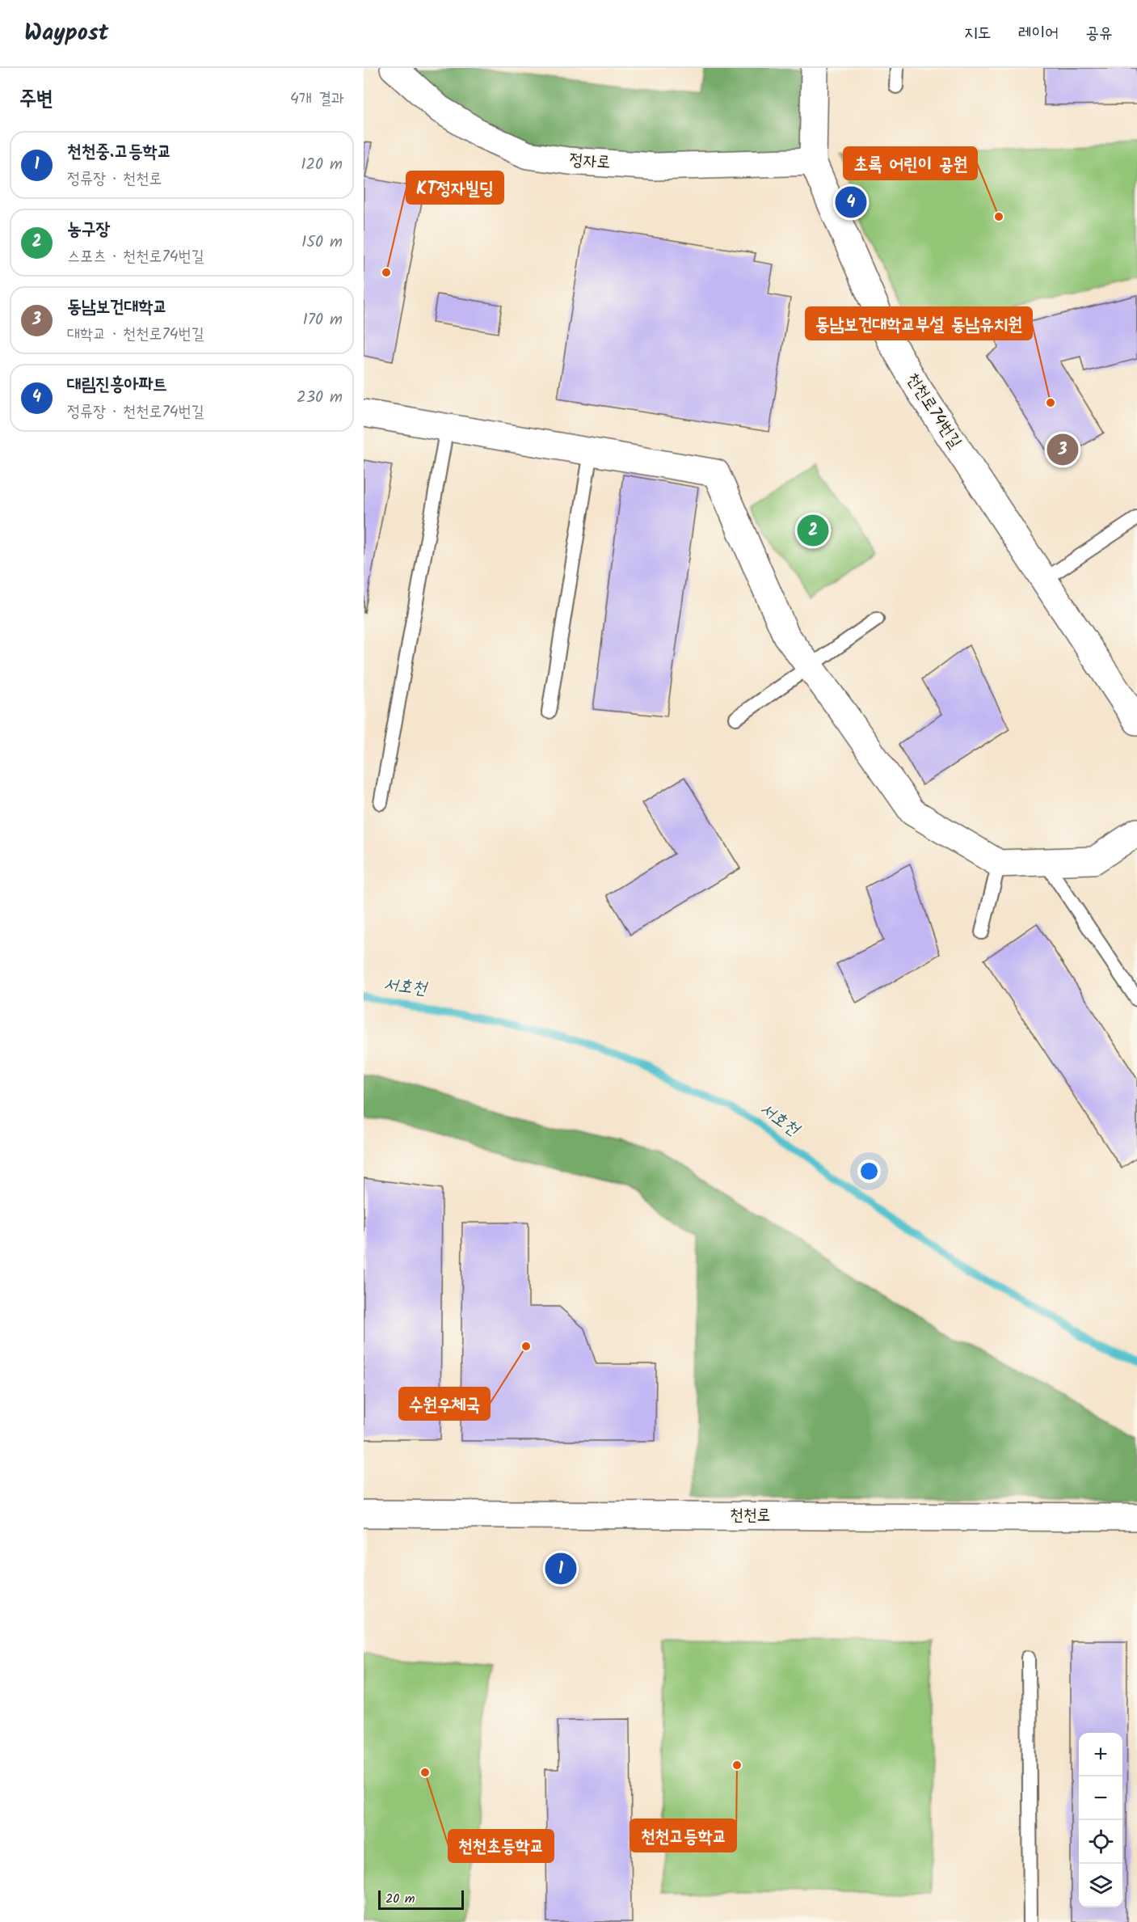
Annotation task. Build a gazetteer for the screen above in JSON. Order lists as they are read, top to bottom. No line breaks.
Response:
{"streets":{"street":["정자로","천천로74번길","천천로"]},"crossings":[["정자로","천천로74번길"]],"water":["서호천"],"places":["초록 어린이 공원","KT정자빌딩","동남보건대학교부설 동남유치원","수원우체국","천천고등학교","천천초등학교"],"scale_bar":"20 m","page":{"header":"Waypost","nav":["지도","레이어","공유"],"heading":["주변","4개 결과"],"list":[{"mark":"1","name":"천천중.고등학교","note":"정류장 · 천천로","value":"120 m"},{"mark":"2","name":"농구장","note":"스포츠 · 천천로74번길","value":"150 m"},{"mark":"3","name":"동남보건대학교","note":"대학교 · 천천로74번길","value":"170 m"},{"mark":"4","name":"대림진흥아파트","note":"정류장 · 천천로74번길","value":"230 m"}],"pins":["4","3","2","1"],"map_buttons":["+","−"],"scale":"20 m"}}
